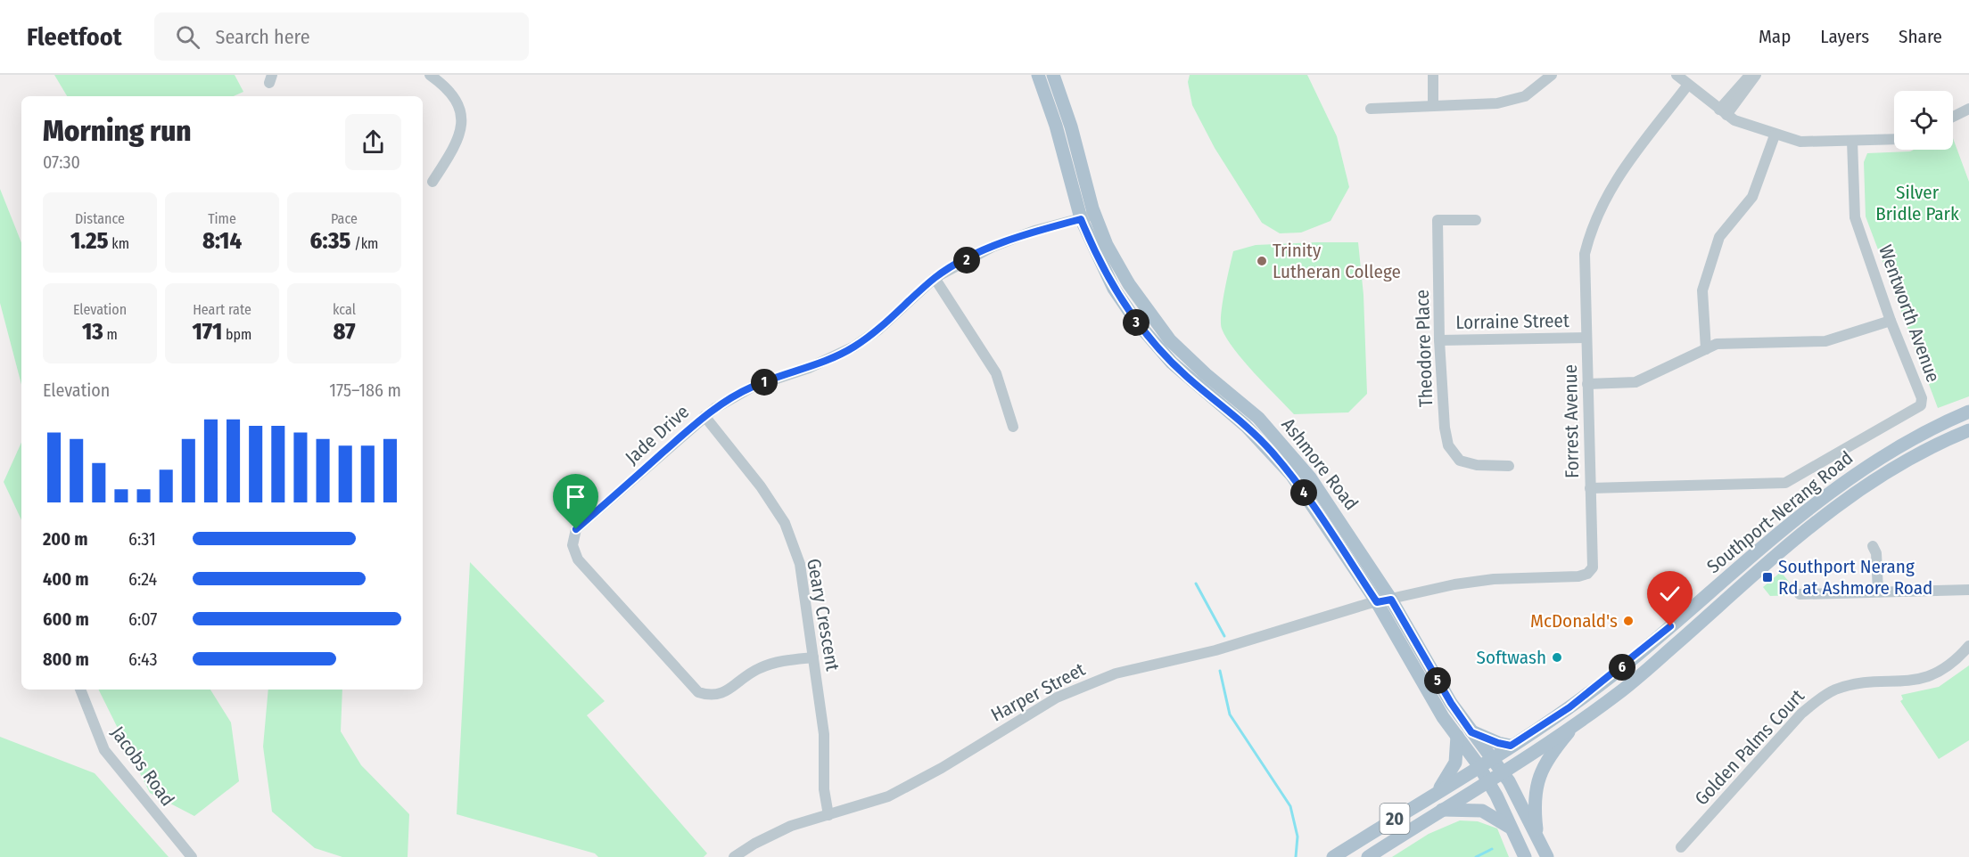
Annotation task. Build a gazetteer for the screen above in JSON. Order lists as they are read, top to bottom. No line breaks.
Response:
{"streets":{"main road":["Ashmore Road","Southport-Nerang Road","20"],"street":["Wentworth Avenue","Lorraine Street","Theodore Place","Forrest Avenue","Jade Drive","Geary Crescent","Harper Street","Golden Palms Court","Jacobs Road"]},"crossings":[["Wentworth Avenue","Forrest Avenue"],["Lorraine Street","Theodore Place"],["Lorraine Street","Forrest Avenue"],["Forrest Avenue","Ashmore Road"],["Forrest Avenue","Harper Street"],["Jade Drive","Ashmore Road"],["Jade Drive","Geary Crescent"],["Ashmore Road","Southport-Nerang Road"],["Ashmore Road","Harper Street"],["Geary Crescent","Harper Street"]],"parks":["Silver Bridle Park"],"places":{"other":["Trinity Lutheran College","McDonald's","Softwash"],"transit":["Southport Nerang Rd at Ashmore Road"]},"page":{"header":"Fleetfoot","search":"Search here","nav":["Map","Layers","Share"],"heading":["Morning run","07:30"],"stats":[["Distance","1.25 km"],["Time","8:14"],["Pace","6:35 /km"],["Elevation","13 m"],["Heart rate","171 bpm"],["kcal","87"]],"pins":["2","3","1","4","6","5"],"chart":["Elevation","175–186 m"],"list":[{"name":"200 m","note":"6:31"},{"name":"400 m","note":"6:24"},{"name":"600 m","note":"6:07"},{"name":"800 m","note":"6:43"}]}}
